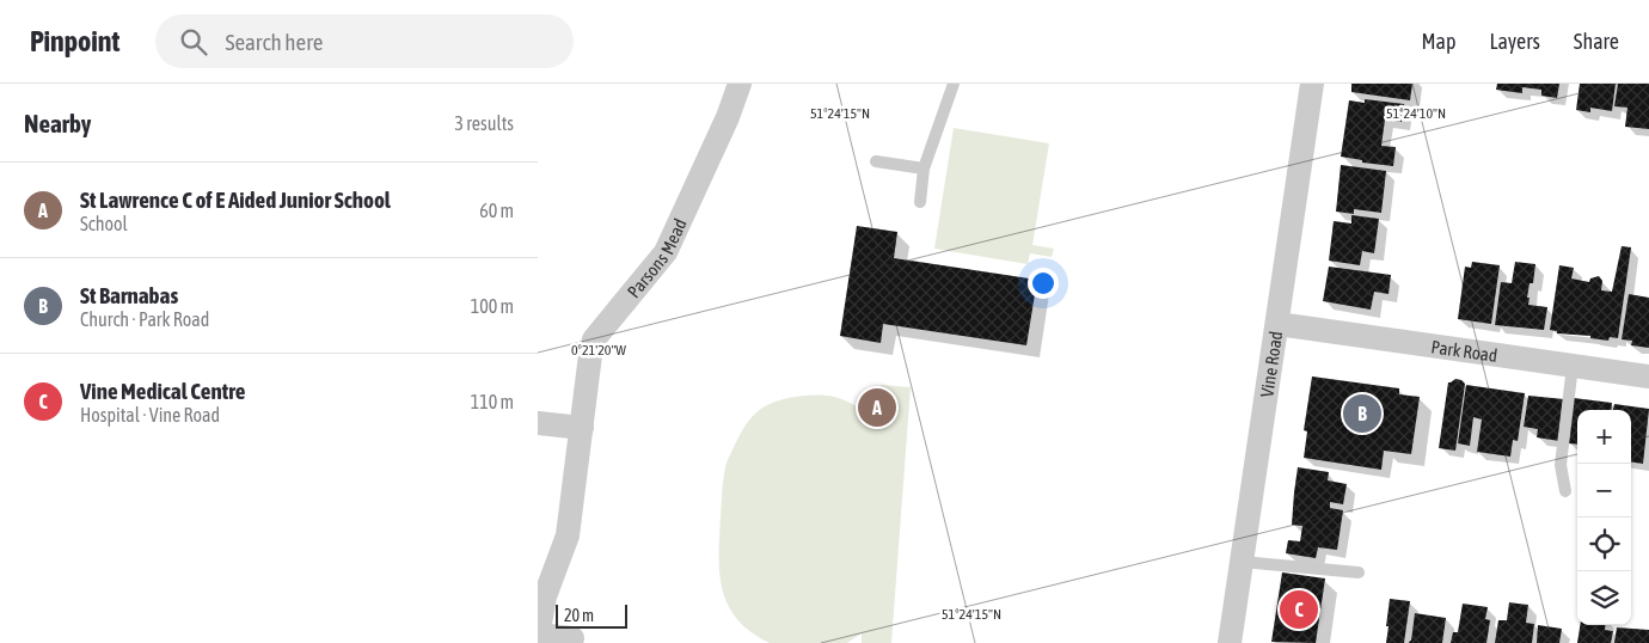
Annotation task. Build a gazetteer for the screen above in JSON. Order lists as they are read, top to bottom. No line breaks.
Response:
{"streets":{"street":["Parsons Mead","Park Road","Vine Road"]},"crossings":[["Park Road","Vine Road"]],"scale_bar":"20 m","page":{"header":"Pinpoint","search":"Search here","nav":["Map","Layers","Share"],"heading":["Nearby","3 results"],"list":[{"mark":"A","name":"St Lawrence C of E Aided Junior School","note":"School","value":"60 m"},{"mark":"B","name":"St Barnabas","note":"Church · Park Road","value":"100 m"},{"mark":"C","name":"Vine Medical Centre","note":"Hospital · Vine Road","value":"110 m"}],"pins":["A","B","C"],"map_buttons":["+","−"],"scale":"20 m"},"coordinates":["51°24'15\"N","51°24'10\"N","0°21'20\"W"]}
